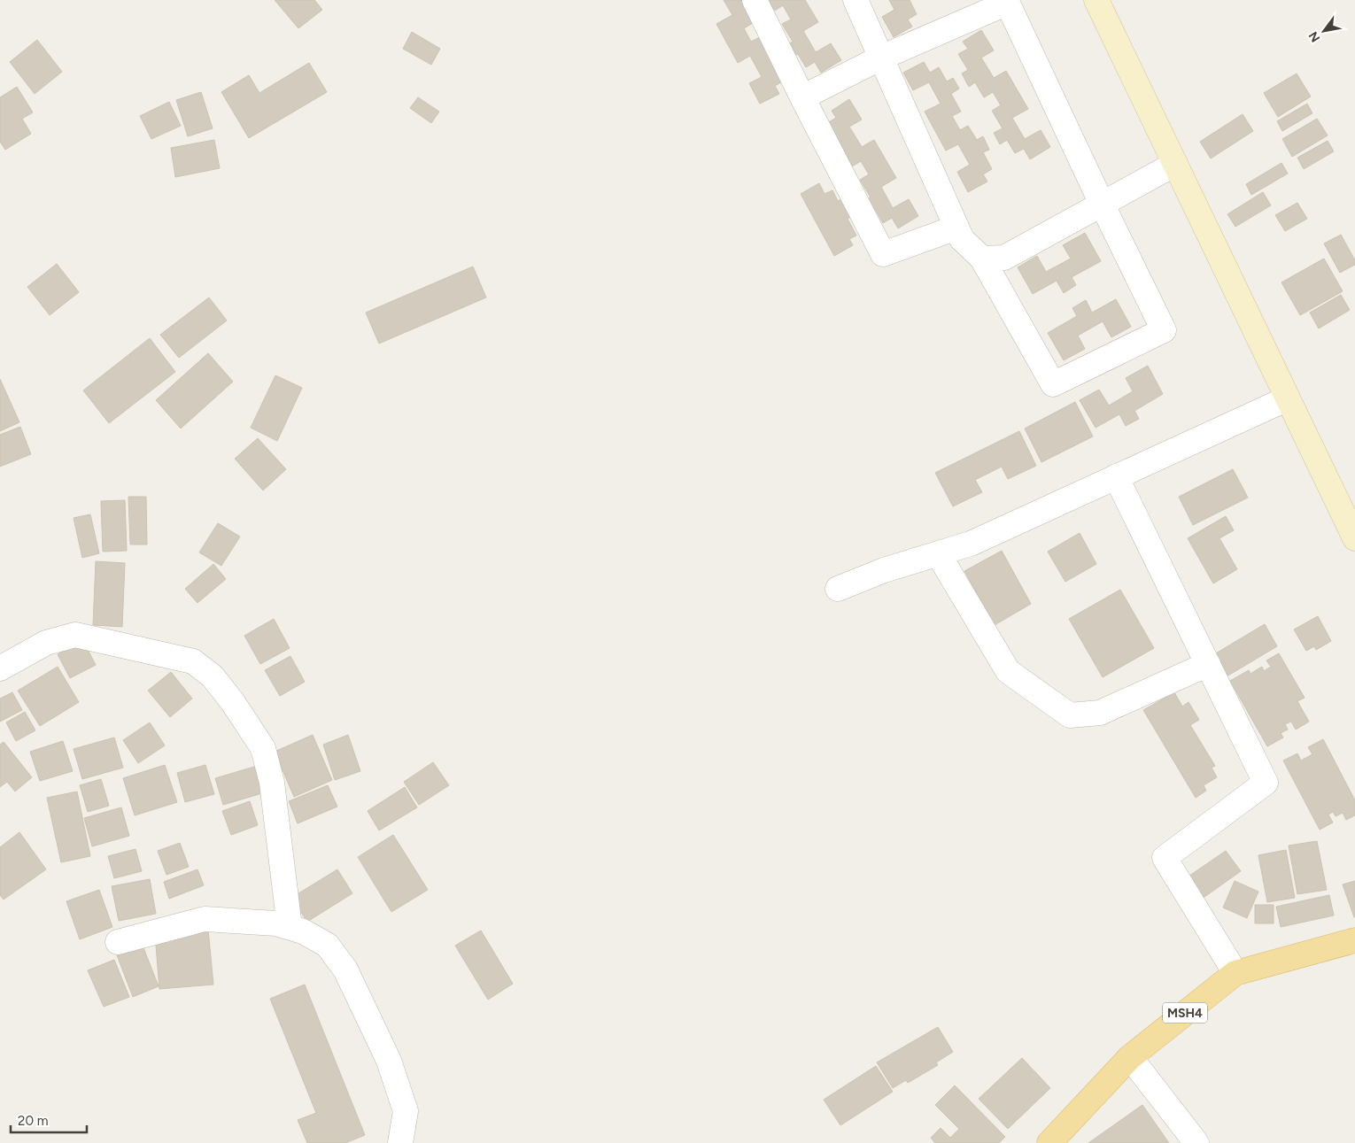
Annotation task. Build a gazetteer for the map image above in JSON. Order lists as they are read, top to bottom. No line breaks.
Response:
{"streets":{"main road":["MSH4"]},"scale_bar":"20 m","north":"bottom left"}
